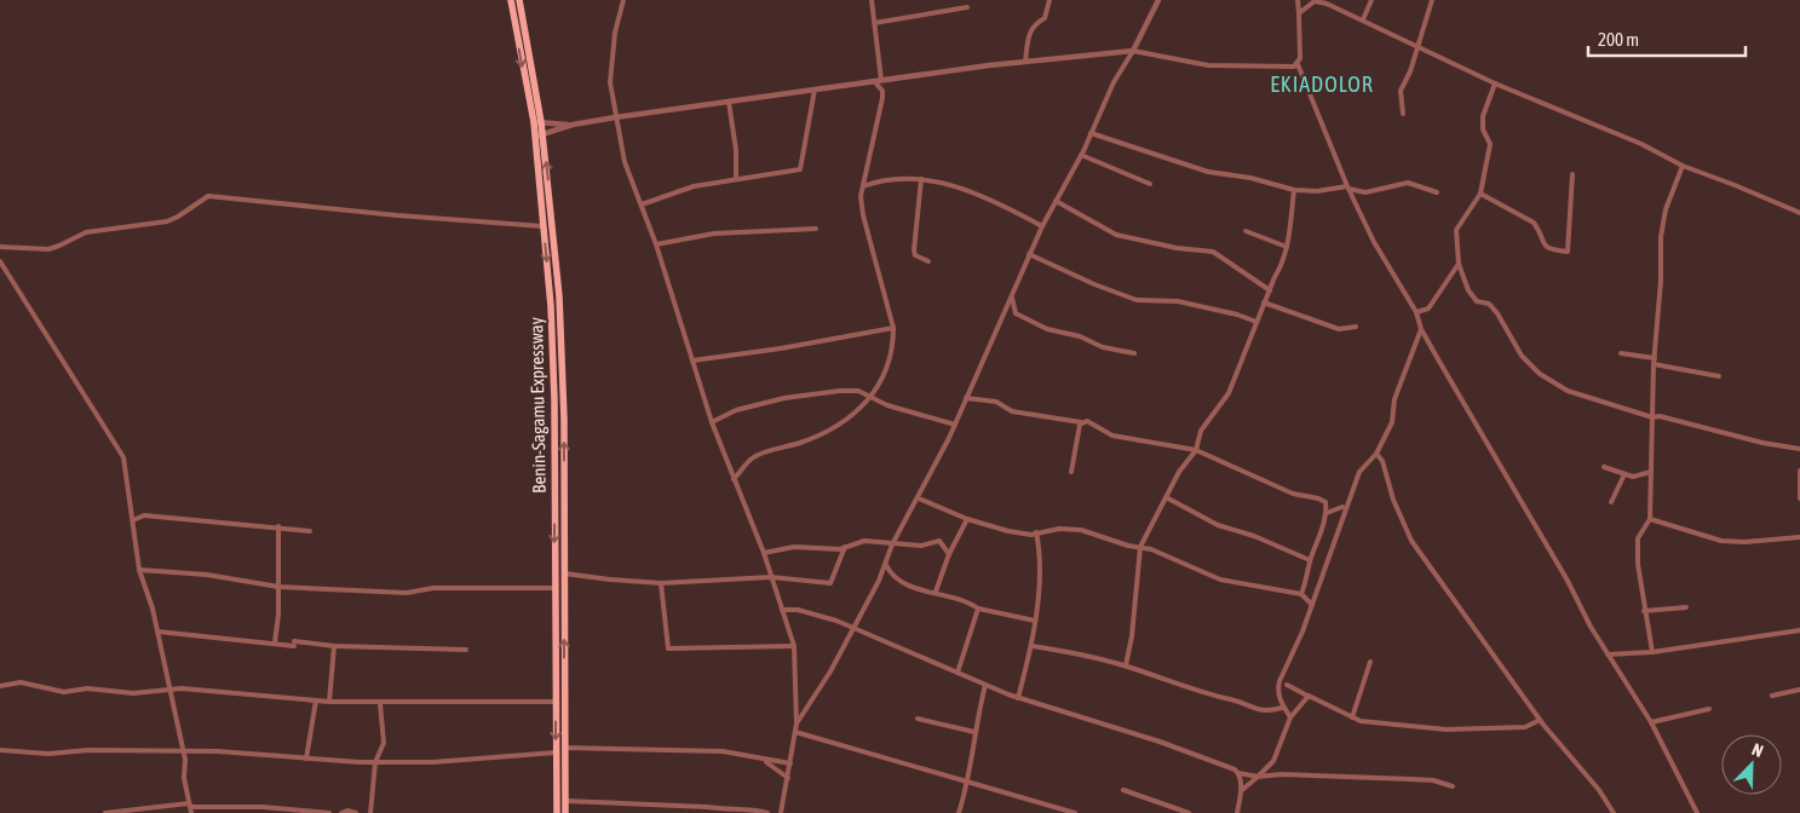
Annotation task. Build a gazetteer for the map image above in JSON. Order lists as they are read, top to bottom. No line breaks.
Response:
{"streets":{"highway":["Benin-Sagamu Expressway"]},"districts":["EKIADOLOR"],"scale_bar":"200 m","north":"top right"}
